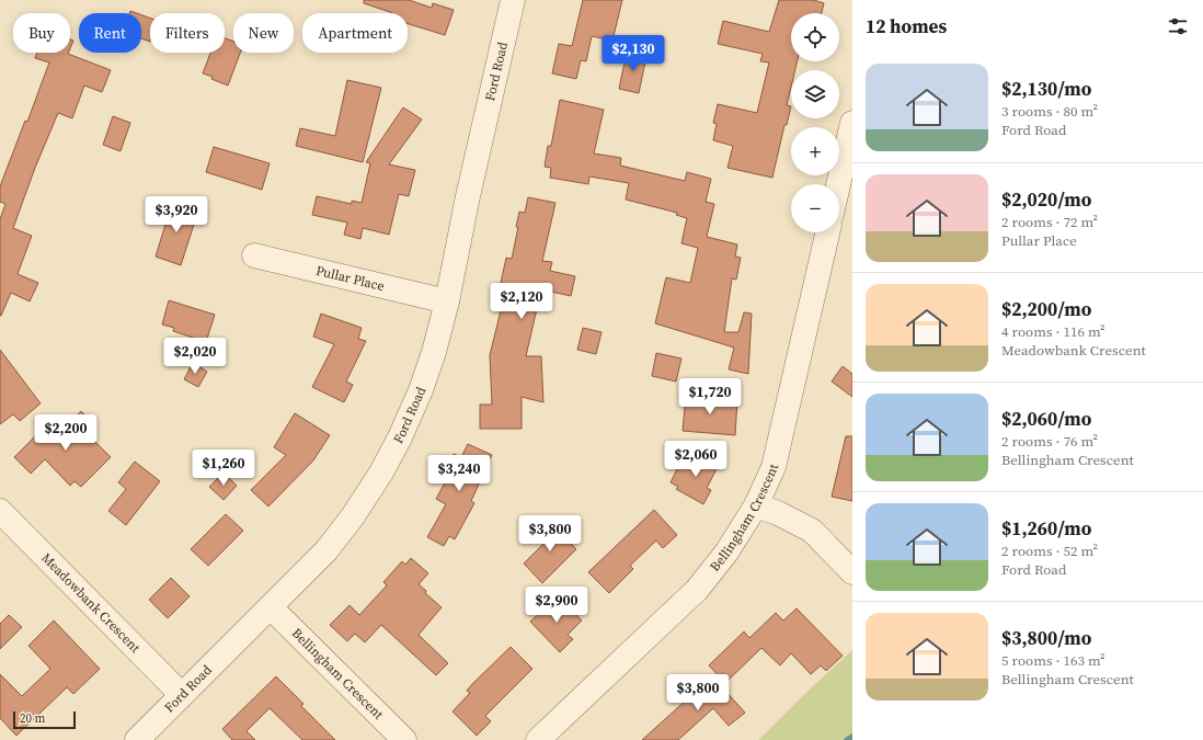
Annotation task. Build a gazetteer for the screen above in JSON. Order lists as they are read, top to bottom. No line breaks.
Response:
{"streets":{"street":["Ford Road","Pullar Place","Bellingham Crescent","Meadowbank Crescent"]},"crossings":[["Ford Road","Pullar Place"],["Ford Road","Bellingham Crescent"],["Ford Road","Meadowbank Crescent"]],"scale_bar":"20 m","page":{"heading":"12 homes","map_buttons":["+","−"],"chip":["Buy","Rent","Filters","New","Apartment"],"price":["$2,130","$3,920","$2,120","$2,020","$1,720","$2,200","$2,060","$1,260","$3,240","$3,800","$2,900","$3,800"],"list":[{"name":"$2,130/mo","note":"3 rooms · 80 m² · Ford Road"},{"name":"$2,020/mo","note":"2 rooms · 72 m² · Pullar Place"},{"name":"$2,200/mo","note":"4 rooms · 116 m² · Meadowbank Crescent"},{"name":"$2,060/mo","note":"2 rooms · 76 m² · Bellingham Crescent"},{"name":"$1,260/mo","note":"2 rooms · 52 m² · Ford Road"},{"name":"$3,800/mo","note":"5 rooms · 163 m² · Bellingham Crescent"}],"scale":"20 m"}}
